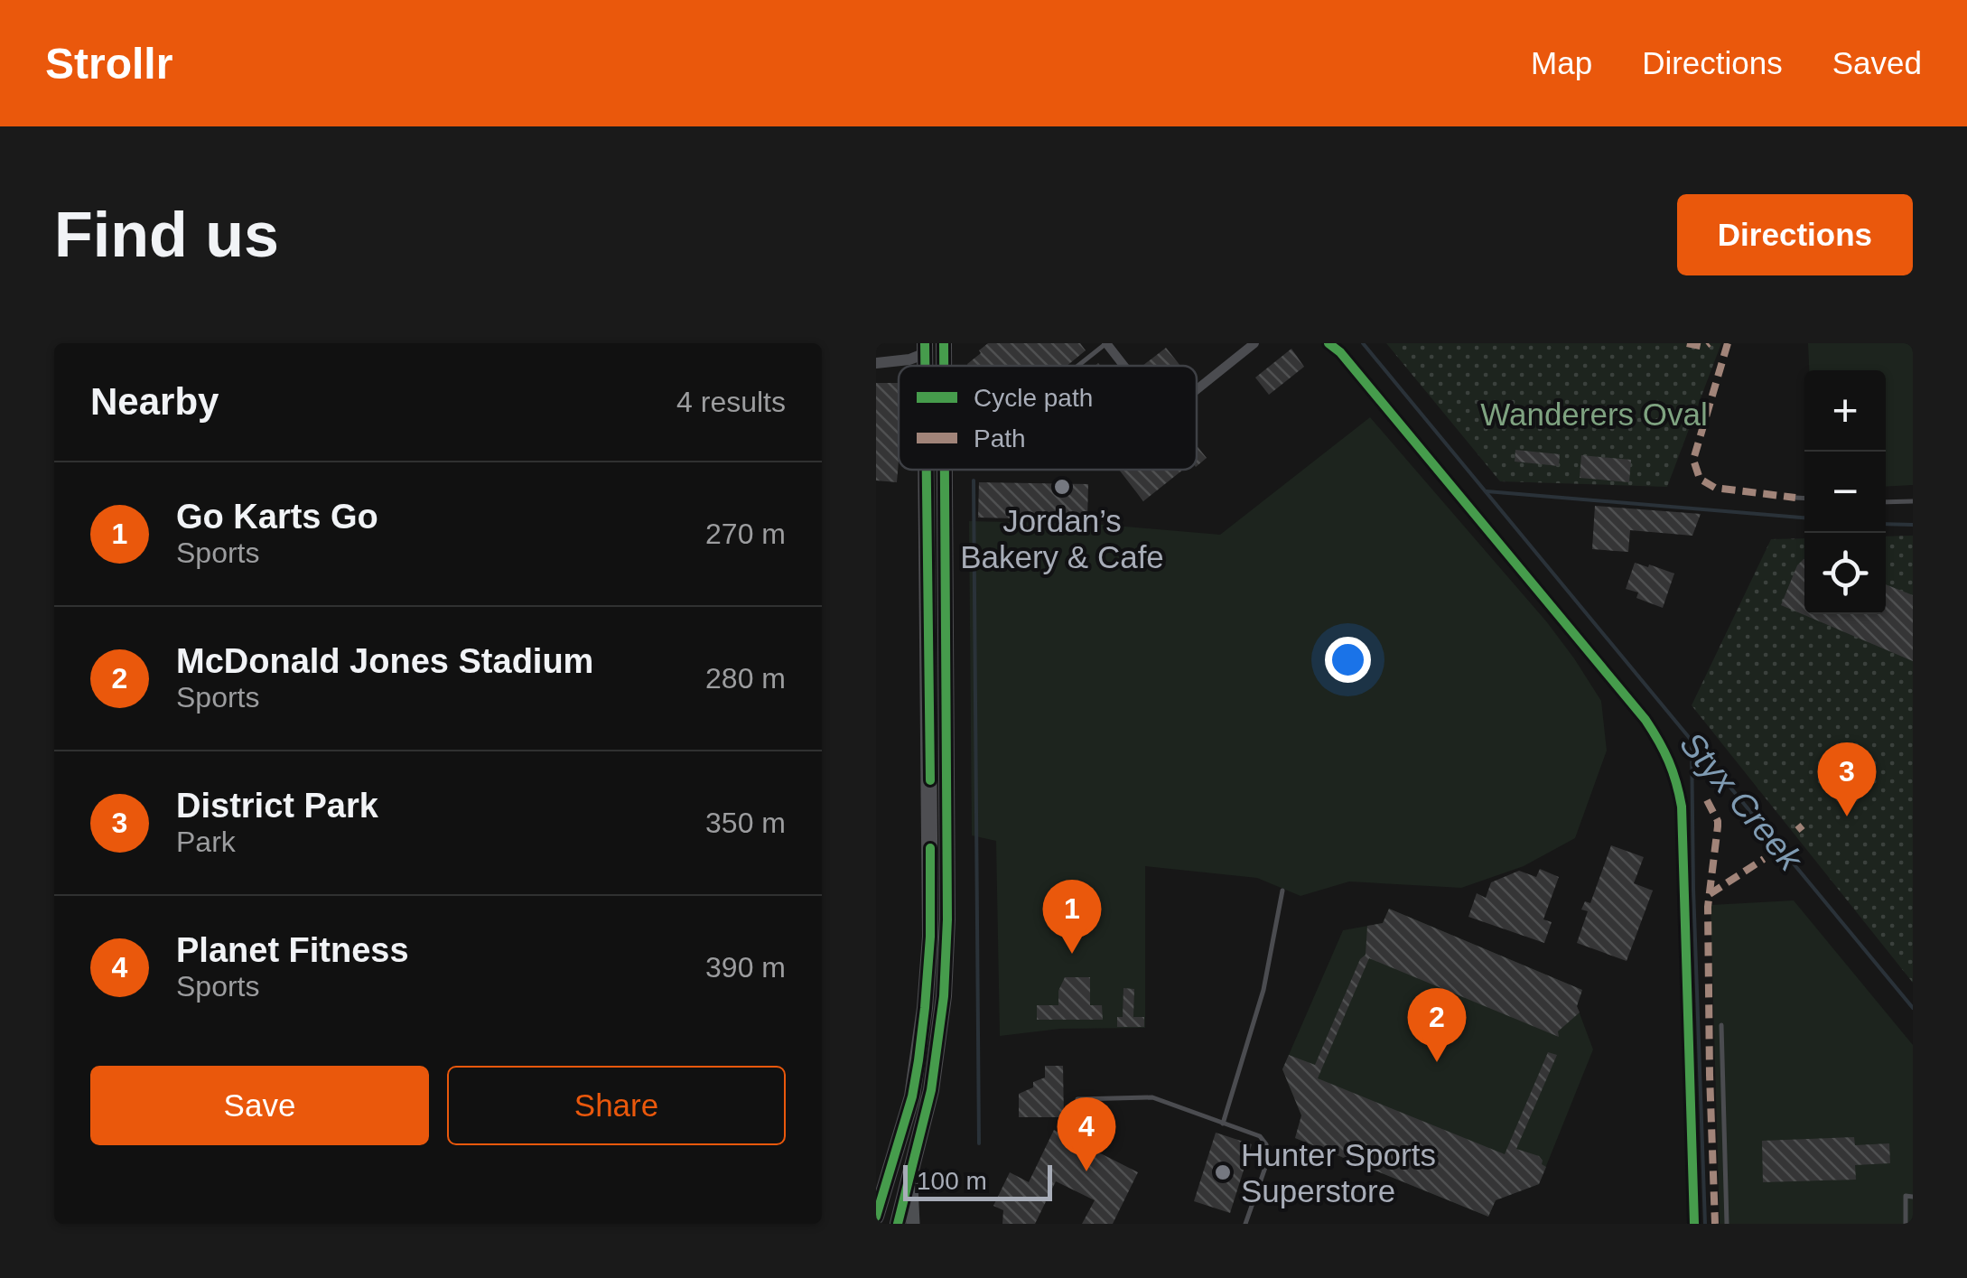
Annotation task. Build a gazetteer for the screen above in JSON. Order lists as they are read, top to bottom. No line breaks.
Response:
{"water":["Styx Creek"],"parks":["Wanderers Oval"],"places":["Jordan’s Bakery & Cafe","Hunter Sports Superstore"],"legend":["Cycle path","Path"],"scale_bar":"100 m","page":{"header":"Strollr","nav":["Map","Directions","Saved"],"buttons":["Directions",["Save","Share"]],"title":"Find us","heading":["Nearby","4 results"],"map_buttons":["+","−"],"list":[{"mark":"1","name":"Go Karts Go","note":"Sports","value":"270 m"},{"mark":"2","name":"McDonald Jones Stadium","note":"Sports","value":"280 m"},{"mark":"3","name":"District Park","note":"Park","value":"350 m"},{"mark":"4","name":"Planet Fitness","note":"Sports","value":"390 m"}],"pins":["3","1","2","4"],"scale":"100 m"}}
